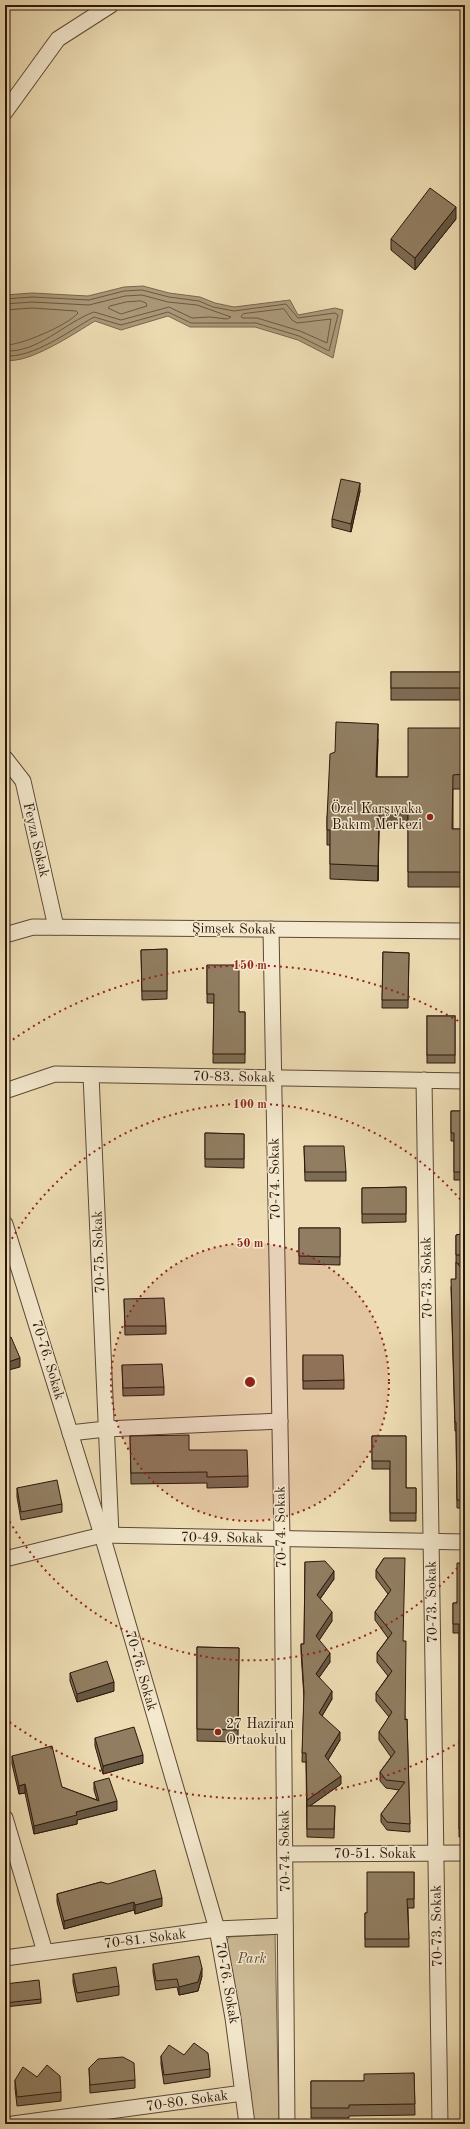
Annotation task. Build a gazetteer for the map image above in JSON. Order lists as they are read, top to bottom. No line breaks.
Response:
{"streets":{"street":["Feyza Sokak","Şimşek Sokak","70-83. Sokak","70-74. Sokak","70-75. Sokak","70-73. Sokak","70-76. Sokak","70-49. Sokak","70-51. Sokak","70-81. Sokak","70-80. Sokak"]},"crossings":[["Feyza Sokak","Şimşek Sokak"],["Şimşek Sokak","70-74. Sokak"],["70-83. Sokak","70-74. Sokak"],["70-83. Sokak","70-75. Sokak"],["70-83. Sokak","70-73. Sokak"],["70-74. Sokak","70-49. Sokak"],["70-74. Sokak","70-51. Sokak"],["70-74. Sokak","70-81. Sokak"],["70-75. Sokak","70-76. Sokak"],["70-75. Sokak","70-49. Sokak"],["70-73. Sokak","70-49. Sokak"],["70-73. Sokak","70-51. Sokak"],["70-76. Sokak","70-49. Sokak"],["70-76. Sokak","70-81. Sokak"],["70-76. Sokak","70-80. Sokak"]],"parks":["Park"],"places":["Özel Karşıyaka Bakım Merkezi","27 Haziran Ortaokulu"],"rings":["150 m","100 m","50 m"]}
